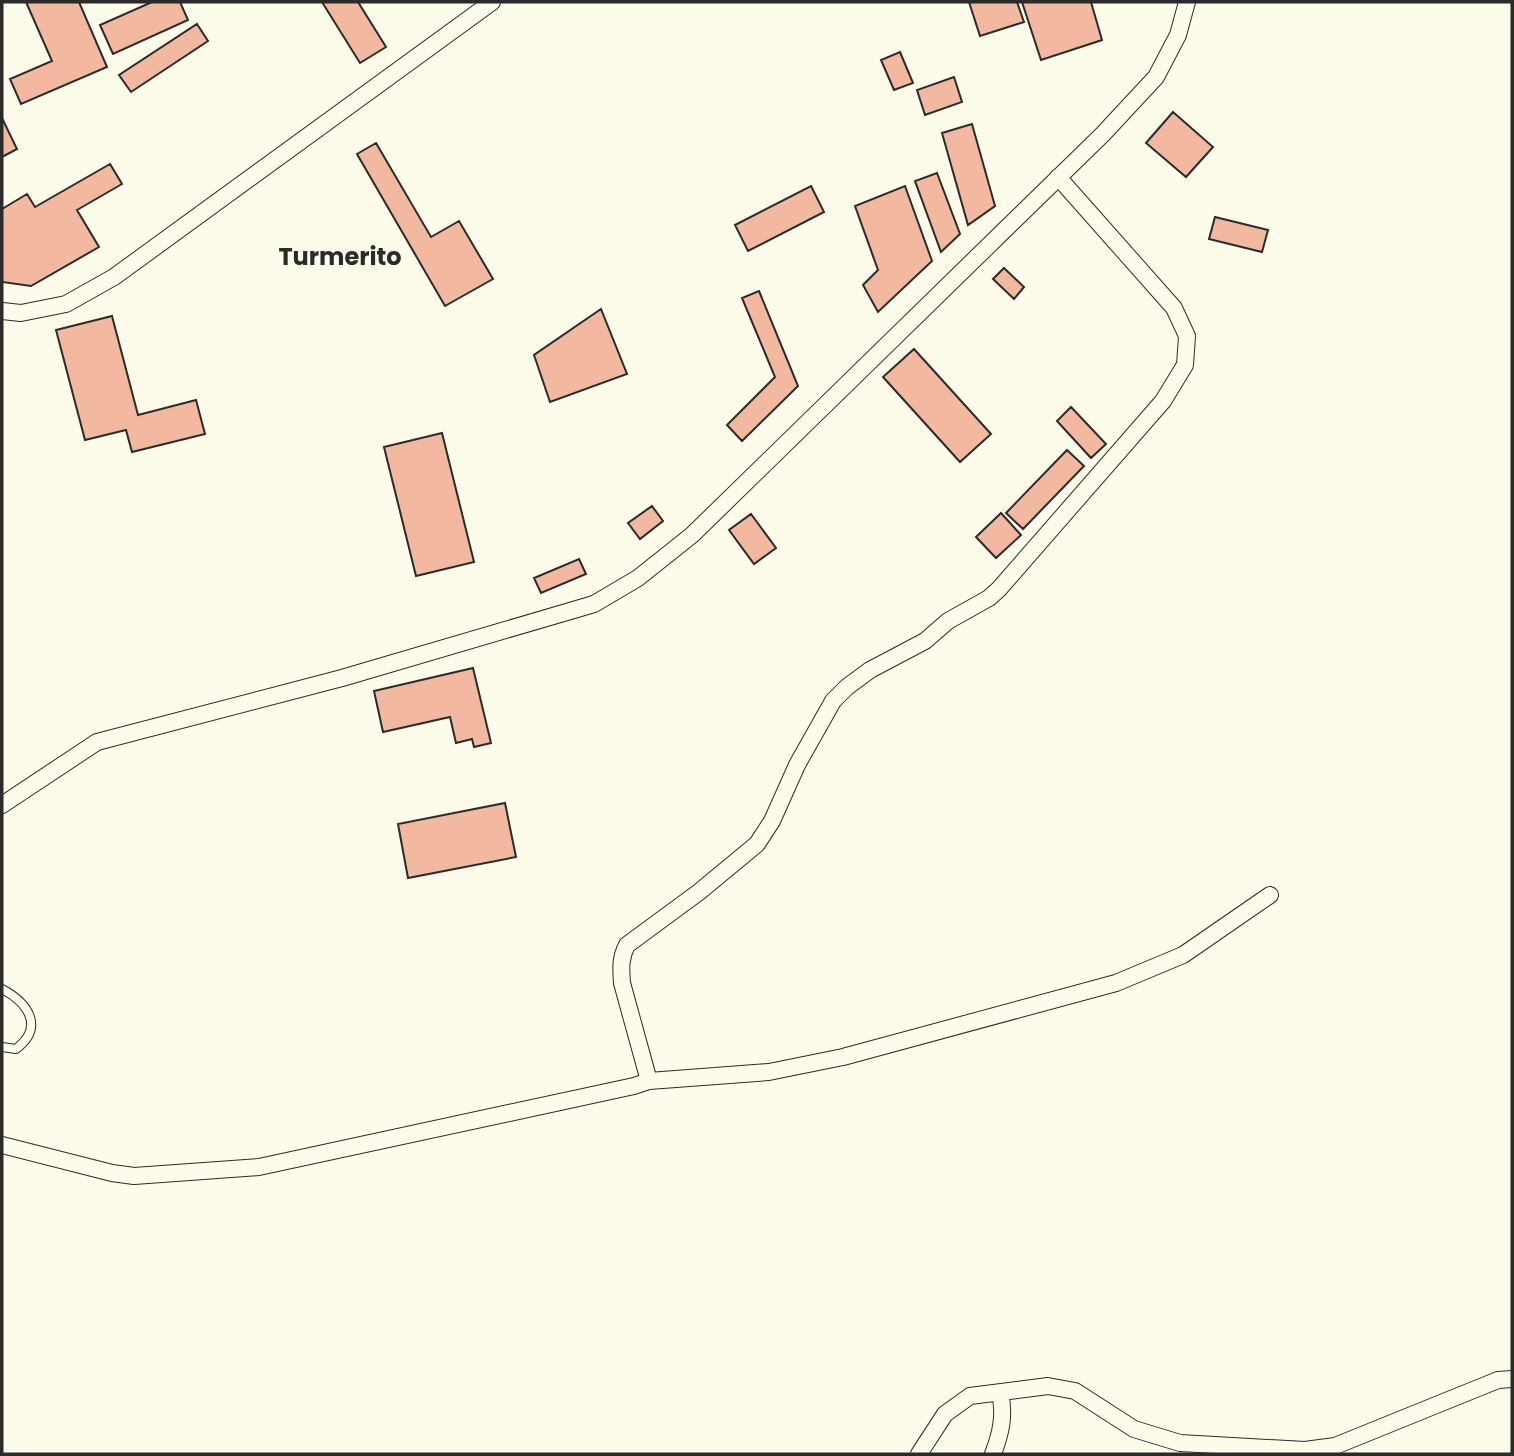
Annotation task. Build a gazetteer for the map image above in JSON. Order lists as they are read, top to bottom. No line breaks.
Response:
{"districts":["Turmerito"]}
